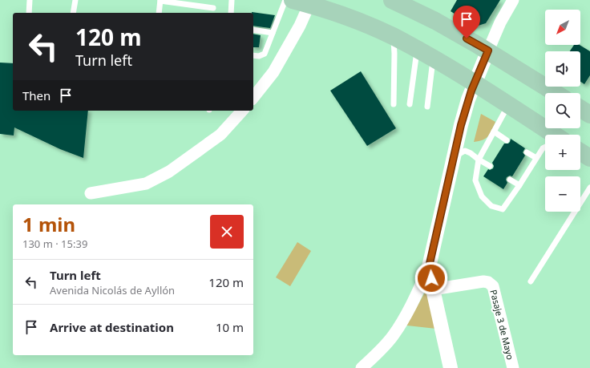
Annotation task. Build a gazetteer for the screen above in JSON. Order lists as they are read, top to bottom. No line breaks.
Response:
{"streets":{"street":["Pasaje 3 de Mayo"]},"north":"bottom left","page":{"map_buttons":["+","−"],"turn":["120 m","Turn left"],"then":"Then","heading":["1 min","130 m · 15:39"],"list":[{"name":"Turn left","note":"Avenida Nicolás de Ayllón","value":"120 m"},{"name":"Arrive at destination","value":"10 m"}]}}
